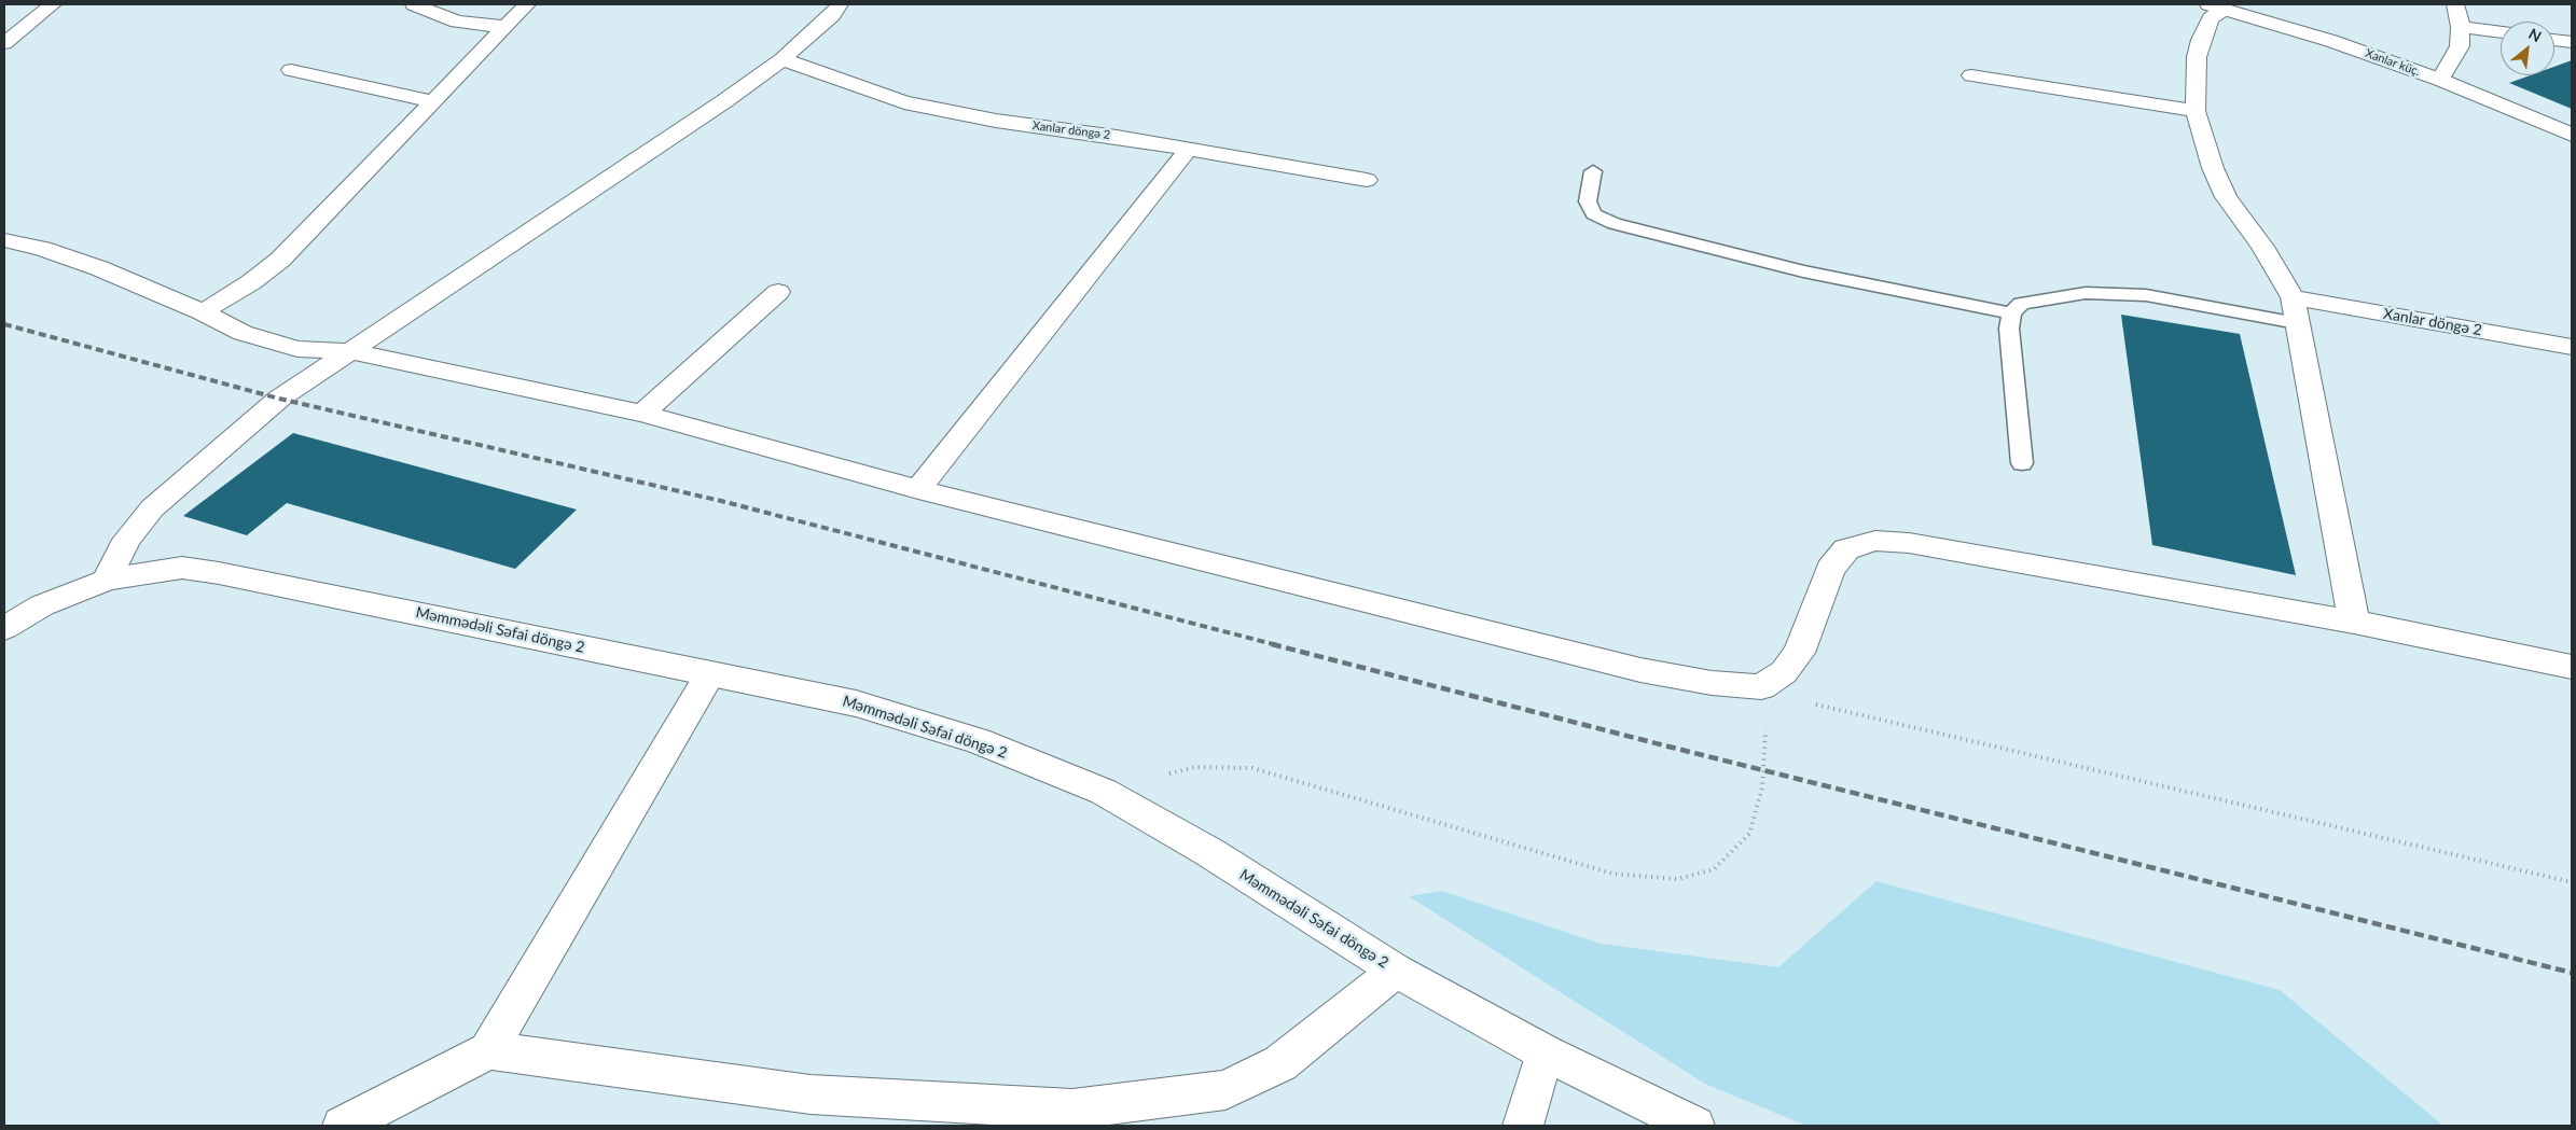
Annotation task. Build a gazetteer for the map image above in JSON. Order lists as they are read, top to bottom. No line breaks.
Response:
{"streets":{"street":["Xanlar küç.","Xanlar döngə 2","Məmmədəli Səfai döngə 2"]},"north":"top right"}
